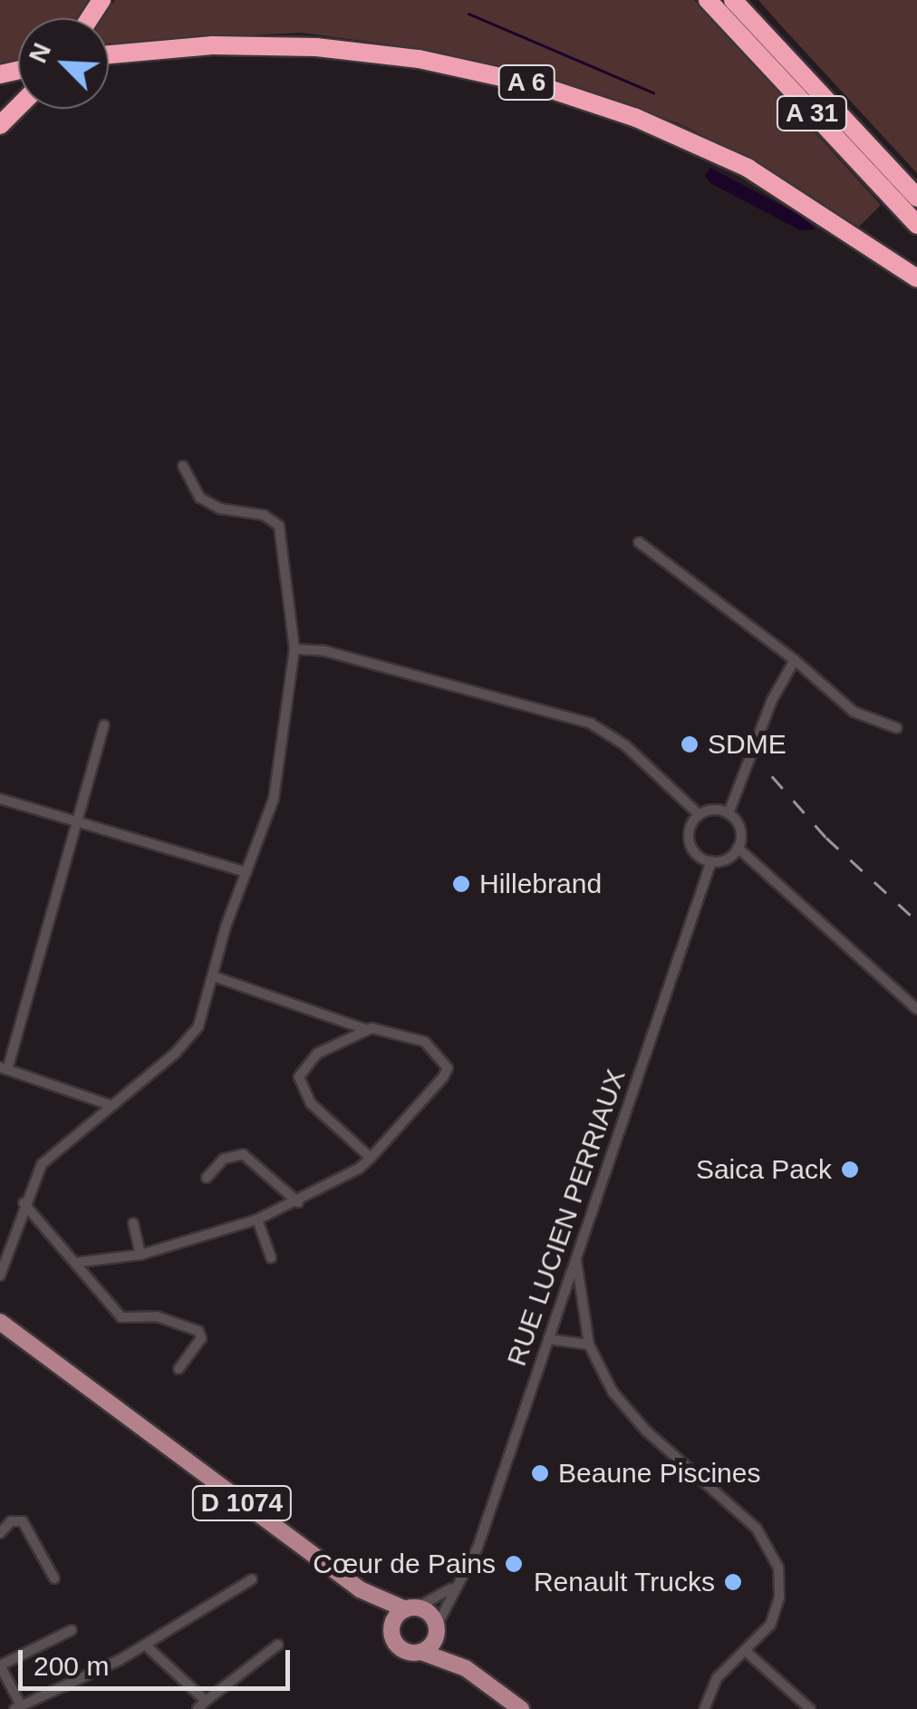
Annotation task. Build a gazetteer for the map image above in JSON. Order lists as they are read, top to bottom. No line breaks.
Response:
{"streets":{"highway":["A 6","A 31"],"main road":["D 1074"],"street":["RUE LUCIEN PERRIAUX"]},"places":["SDME","Hillebrand","Saica Pack","Beaune Piscines","Cœur de Pains","Renault Trucks"],"scale_bar":"200 m","north":"top left"}
